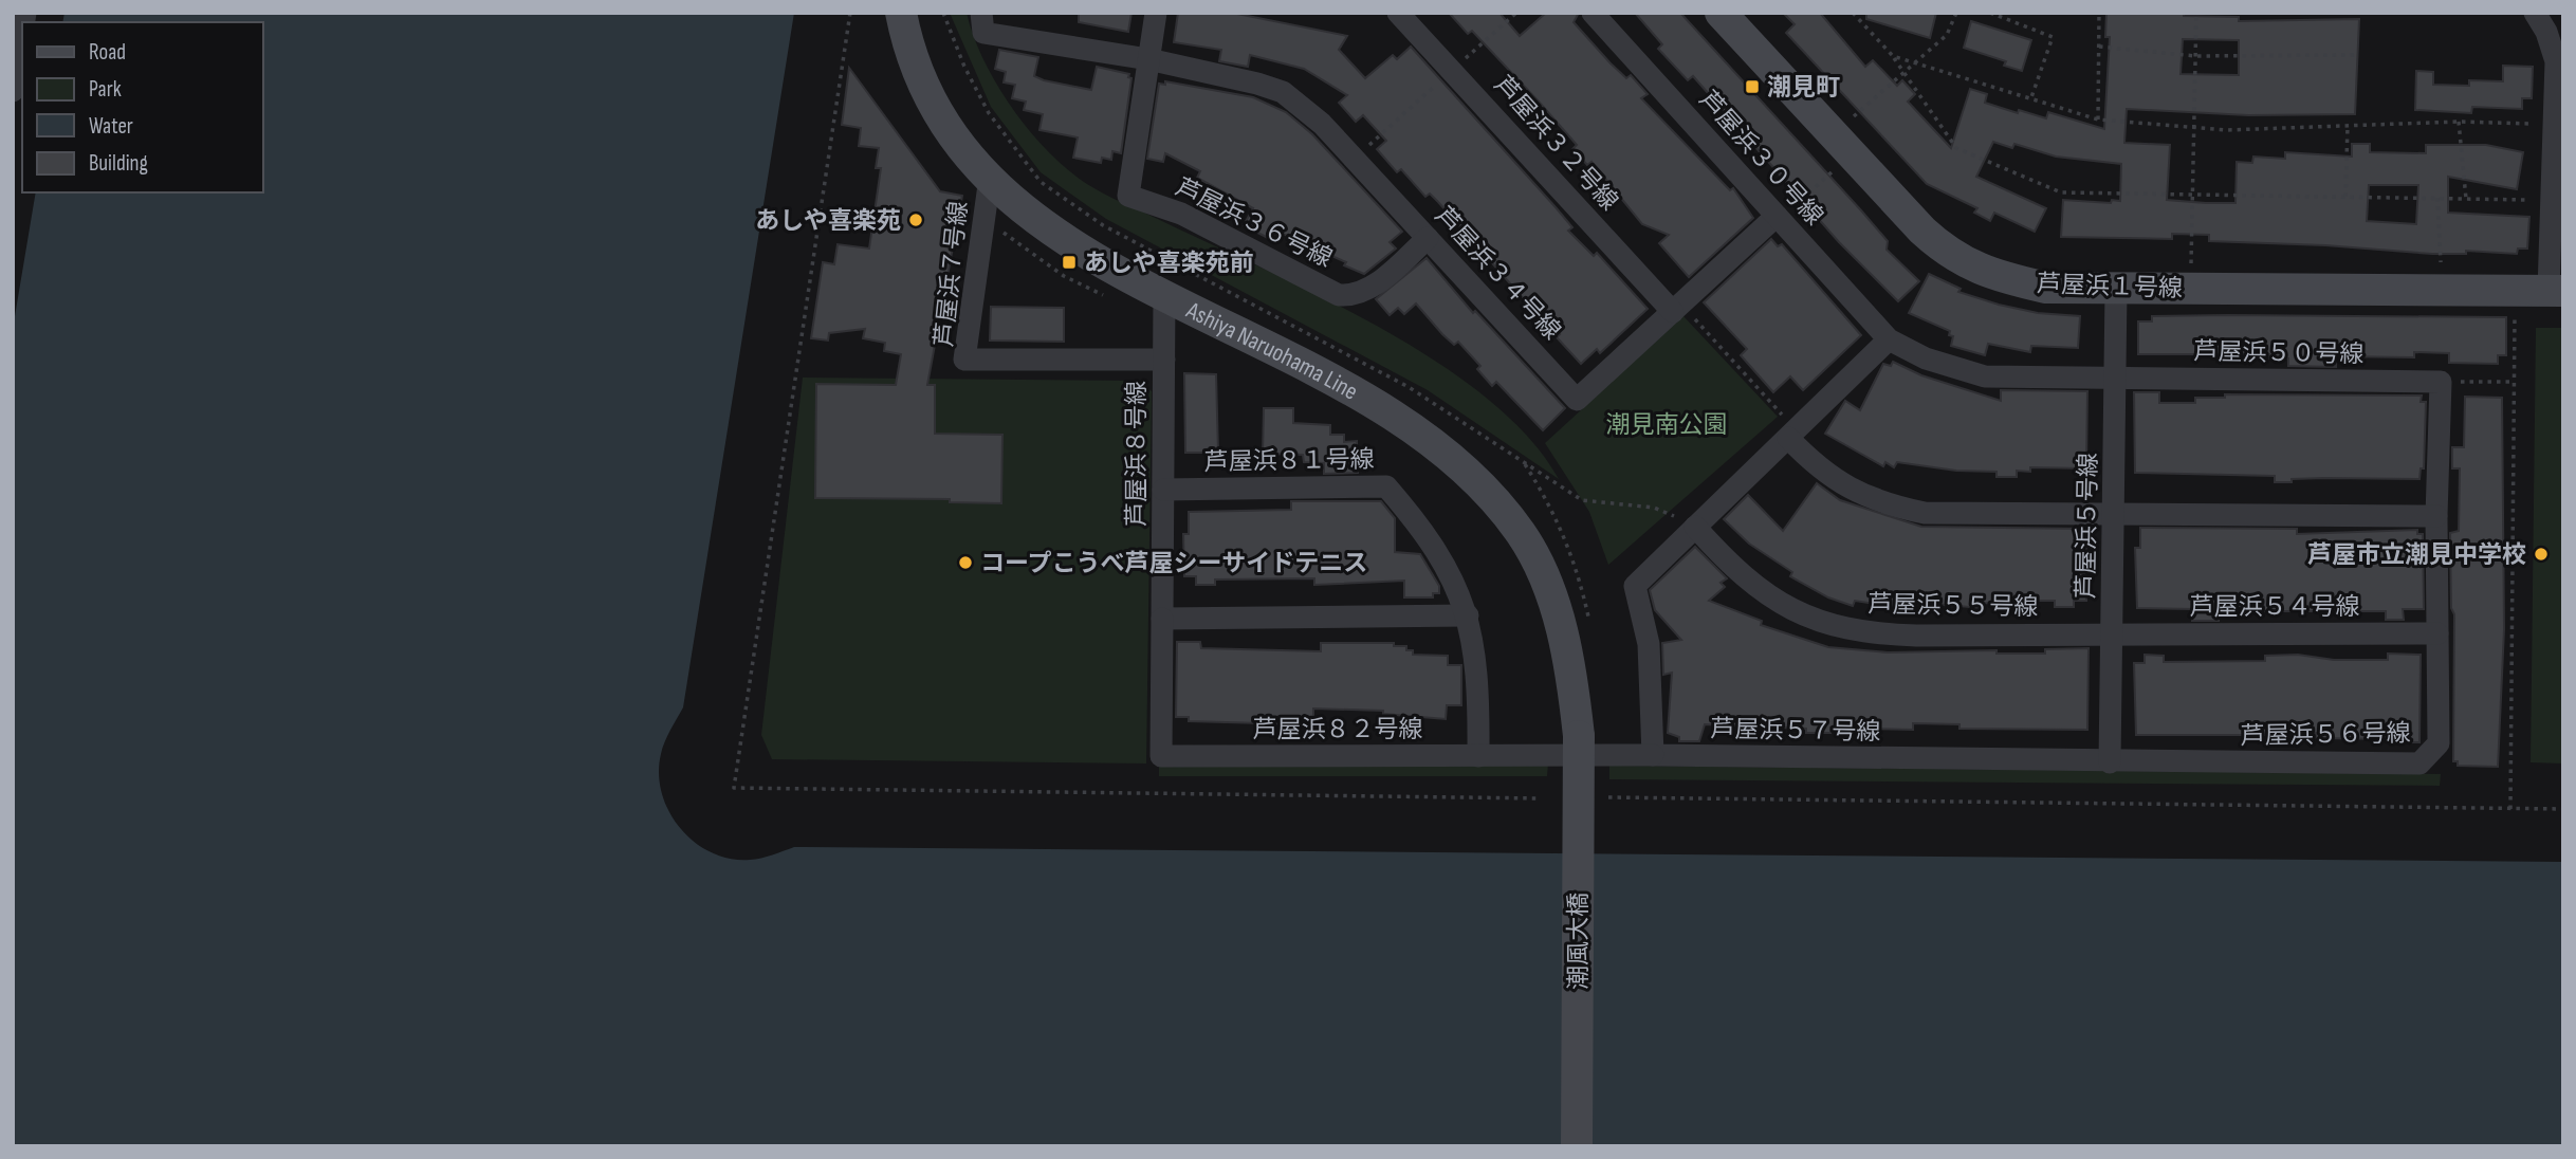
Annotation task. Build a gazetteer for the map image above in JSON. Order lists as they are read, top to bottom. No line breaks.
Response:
{"streets":{"main road":["芦屋浜１号線","Ashiya Naruohama Line","潮風大橋"],"street":["芦屋浜３２号線","芦屋浜３０号線","芦屋浜３６号線","芦屋浜３４号線","芦屋浜７号線","芦屋浜５０号線","芦屋浜８号線","芦屋浜８１号線","芦屋浜５号線","芦屋浜５５号線","芦屋浜５４号線","芦屋浜８２号線","芦屋浜５７号線","芦屋浜５６号線"]},"crossings":[["芦屋浜３２号線","芦屋浜３４号線"],["芦屋浜３０号線","芦屋浜３４号線"],["芦屋浜３０号線","芦屋浜５０号線"],["芦屋浜３６号線","芦屋浜３４号線"],["芦屋浜７号線","Ashiya Naruohama Line"],["芦屋浜７号線","芦屋浜８号線"],["芦屋浜１号線","芦屋浜５号線"],["Ashiya Naruohama Line","芦屋浜８号線"],["Ashiya Naruohama Line","潮風大橋"],["芦屋浜５０号線","芦屋浜５号線"],["芦屋浜５０号線","芦屋浜５６号線"],["芦屋浜８号線","芦屋浜８１号線"],["芦屋浜８号線","芦屋浜８２号線"],["芦屋浜８１号線","芦屋浜８２号線"],["芦屋浜５号線","芦屋浜５５号線"],["芦屋浜５号線","芦屋浜５４号線"],["芦屋浜５号線","芦屋浜５７号線"],["芦屋浜５号線","芦屋浜５６号線"],["芦屋浜５５号線","芦屋浜５４号線"],["芦屋浜５４号線","芦屋浜５６号線"],["芦屋浜８２号線","芦屋浜５７号線"],["芦屋浜５７号線","芦屋浜５６号線"]],"parks":["潮見南公園"],"places":{"transit":["潮見町","あしや喜楽苑前"],"other":["あしや喜楽苑","芦屋市立潮見中学校","コープこうべ芦屋シーサイドテニス"]},"legend":["Road","Park","Water","Building"]}
